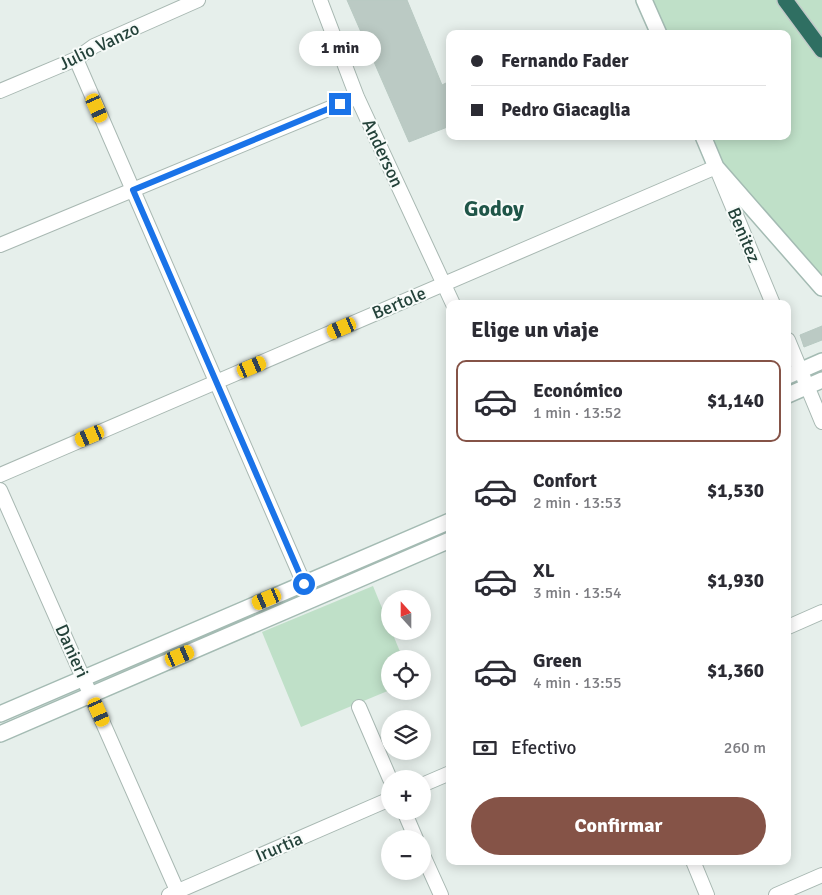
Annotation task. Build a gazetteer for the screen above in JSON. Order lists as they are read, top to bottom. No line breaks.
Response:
{"streets":{"street":["Julio Vanzo","Anderson","Benitez","Bertole","Danieri","Irurtia"]},"crossings":[["Anderson","Bertole"],["Benitez","Bertole"],["Danieri","Irurtia"]],"districts":["Godoy"],"north":"top","page":{"banner":["Fernando Fader","Pedro Giacaglia"],"bubble":"1 min","heading":"Elige un viaje","list":[{"name":"Económico","note":"1 min · 13:52","value":"$1,140"},{"name":"Confort","note":"2 min · 13:53","value":"$1,530"},{"name":"XL","note":"3 min · 13:54","value":"$1,930"},{"name":"Green","note":"4 min · 13:55","value":"$1,360"}],"map_buttons":["+","−"],"pay":["Efectivo","260 m"],"buttons":"Confirmar"}}
